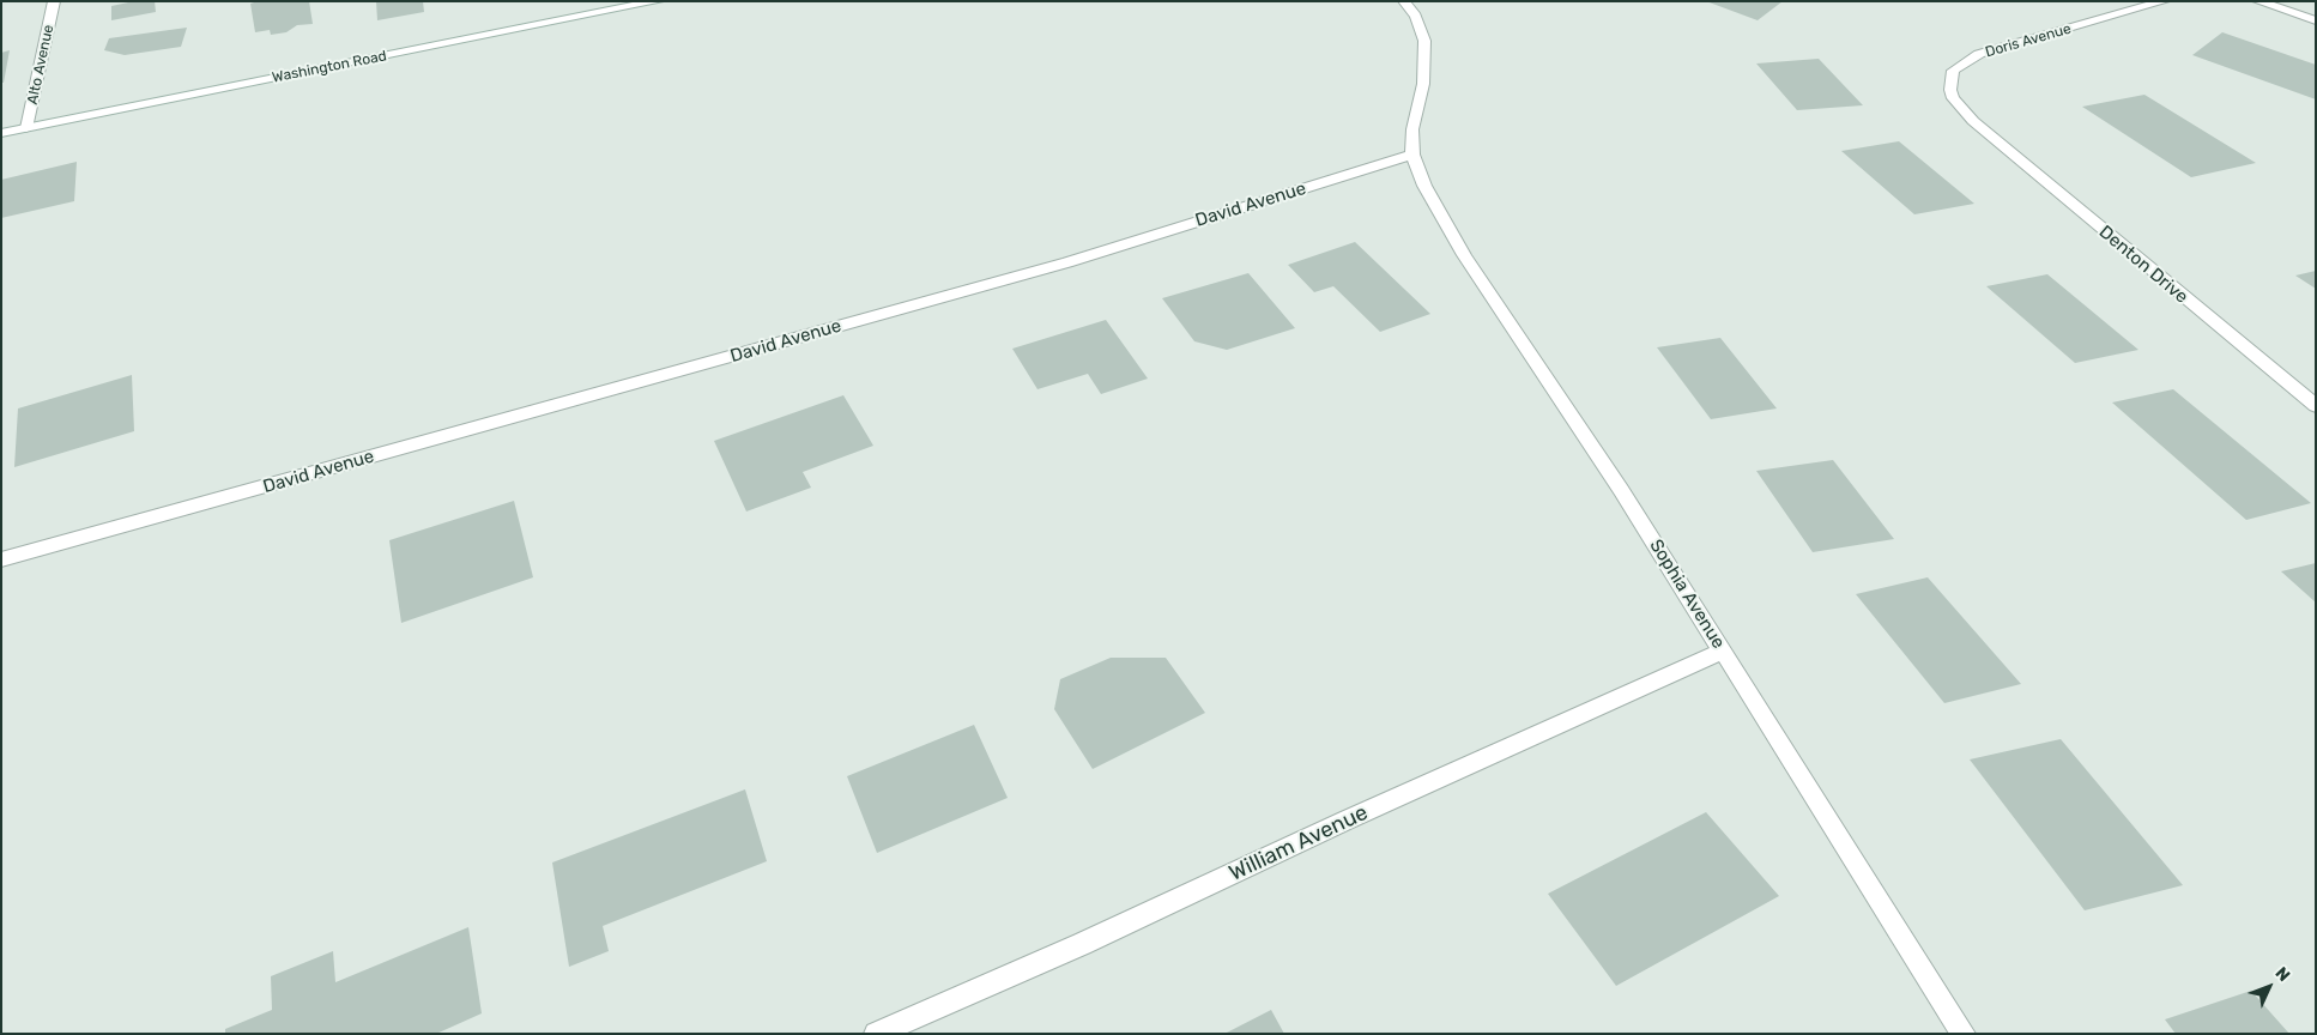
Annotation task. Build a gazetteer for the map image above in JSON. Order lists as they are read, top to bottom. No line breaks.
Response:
{"streets":{"street":["Doris Avenue","Alto Avenue","Washington Road","David Avenue","Denton Drive","Sophia Avenue","William Avenue"]},"crossings":[["Doris Avenue","Denton Drive"],["Alto Avenue","Washington Road"],["David Avenue","Sophia Avenue"],["Sophia Avenue","William Avenue"]],"north":"top right"}
